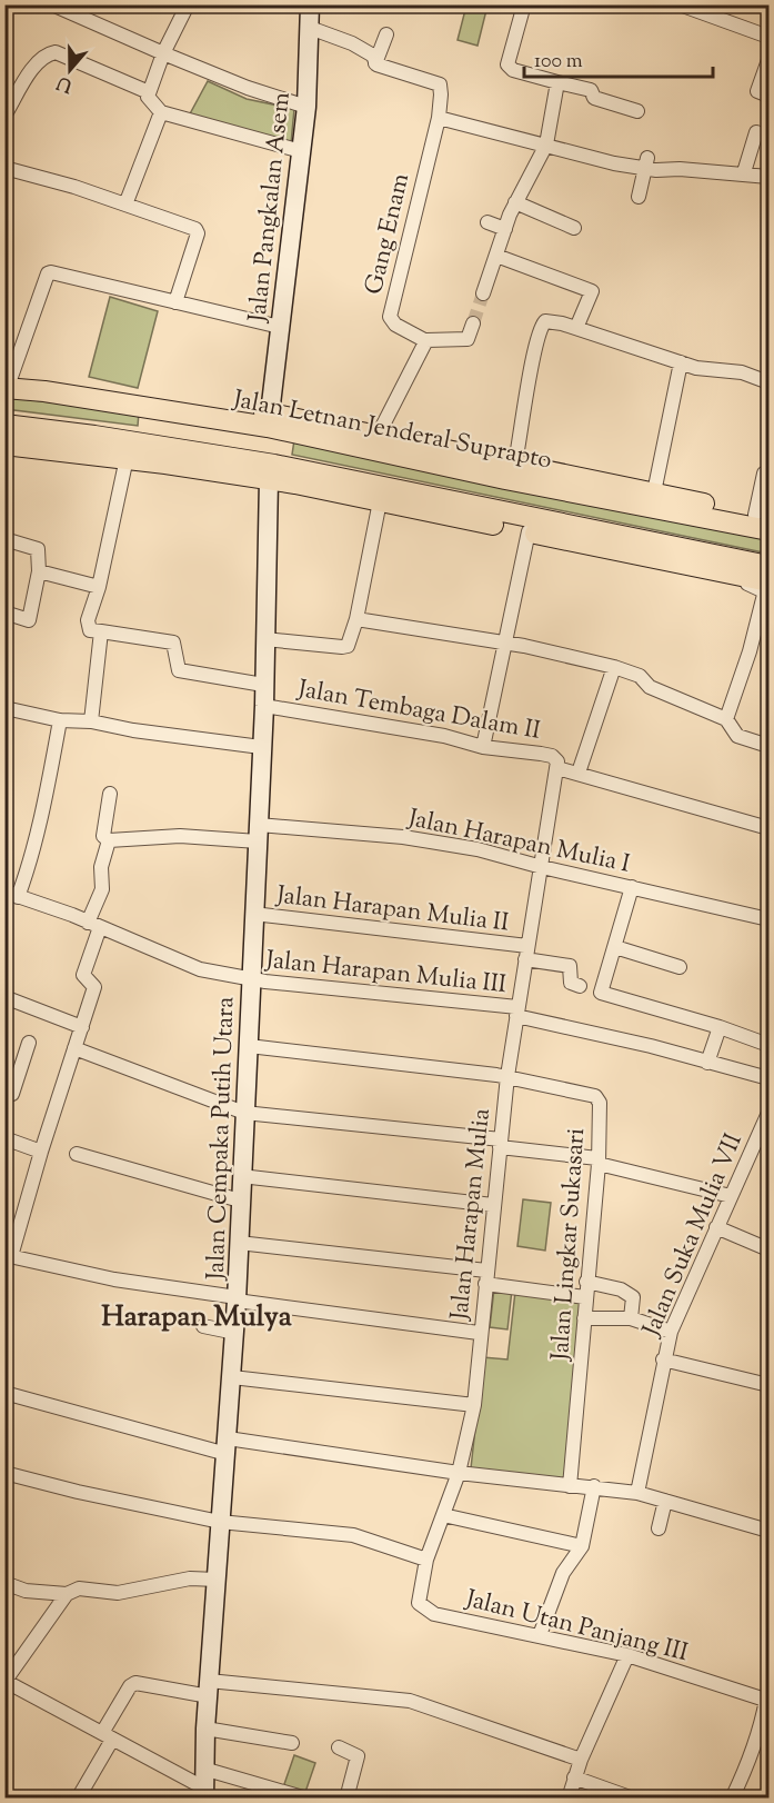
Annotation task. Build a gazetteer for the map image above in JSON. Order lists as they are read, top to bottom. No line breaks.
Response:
{"streets":{"main road":["Jalan Letnan Jenderal Suprapto"],"street":["Jalan Pangkalan Asem","Gang Enam","Jalan Tembaga Dalam II","Jalan Harapan Mulia I","Jalan Harapan Mulia II","Jalan Harapan Mulia III","Jalan Cempaka Putih Utara","Jalan Harapan Mulia","Jalan Suka Mulia VII","Jalan Lingkar Sukasari","Jalan Utan Panjang III"]},"crossings":[["Jalan Pangkalan Asem","Jalan Letnan Jenderal Suprapto"],["Jalan Tembaga Dalam II","Jalan Harapan Mulia I"],["Jalan Tembaga Dalam II","Jalan Cempaka Putih Utara"],["Jalan Tembaga Dalam II","Jalan Harapan Mulia"],["Jalan Harapan Mulia I","Jalan Cempaka Putih Utara"],["Jalan Harapan Mulia I","Jalan Harapan Mulia"],["Jalan Harapan Mulia II","Jalan Cempaka Putih Utara"],["Jalan Harapan Mulia II","Jalan Harapan Mulia"],["Jalan Harapan Mulia III","Jalan Cempaka Putih Utara"],["Jalan Harapan Mulia III","Jalan Harapan Mulia"],["Jalan Harapan Mulia","Jalan Lingkar Sukasari"],["Jalan Harapan Mulia","Jalan Utan Panjang III"]],"districts":["Harapan Mulya"],"scale_bar":"100 m","north":"bottom"}
